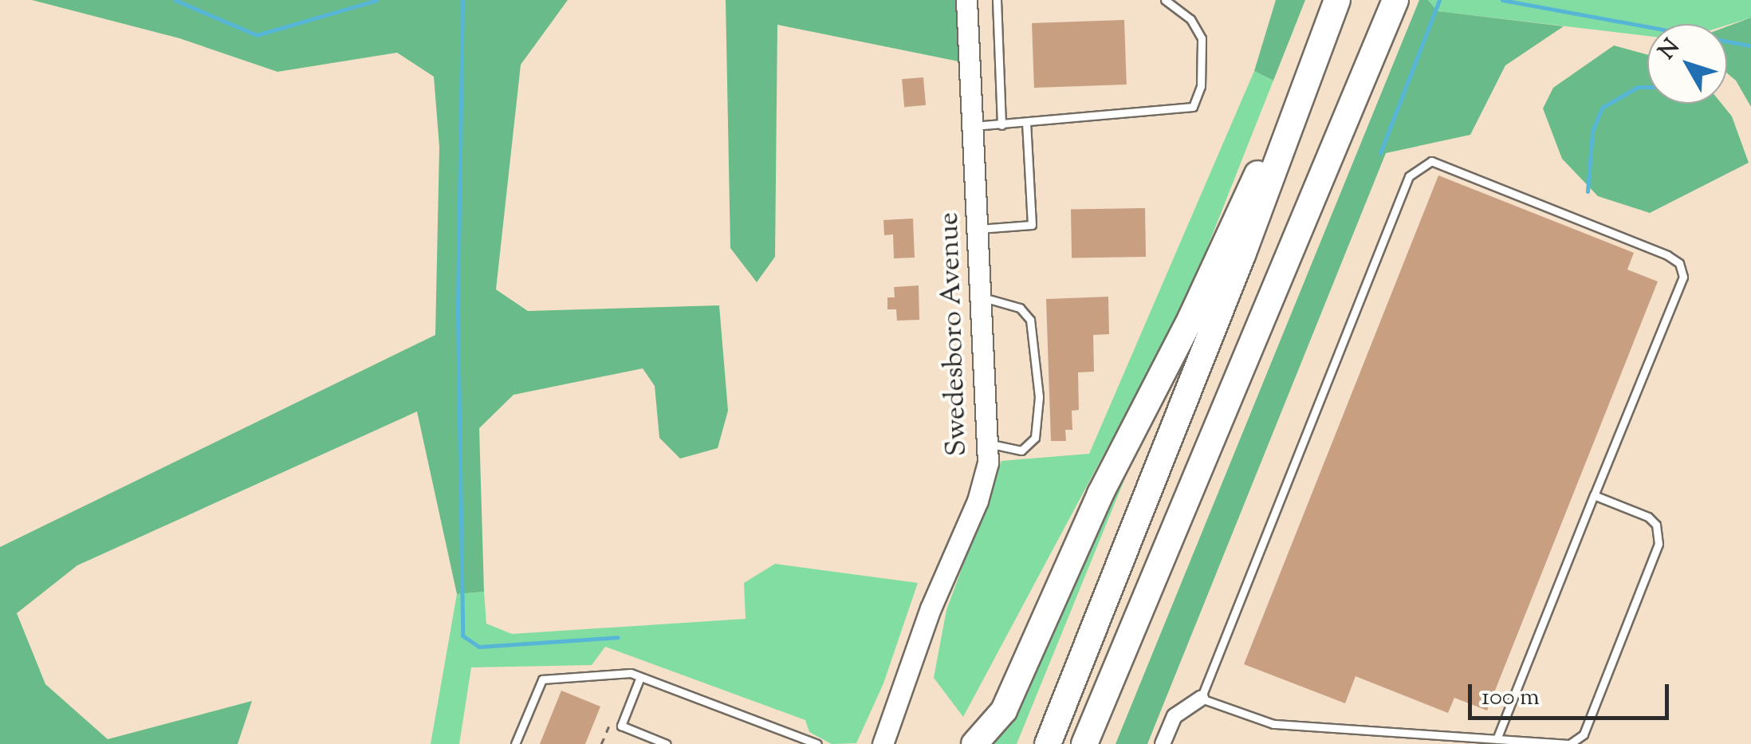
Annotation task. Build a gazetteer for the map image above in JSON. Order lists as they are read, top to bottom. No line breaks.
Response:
{"streets":{"street":["Swedesboro Avenue"]},"scale_bar":"100 m","north":"top left"}
